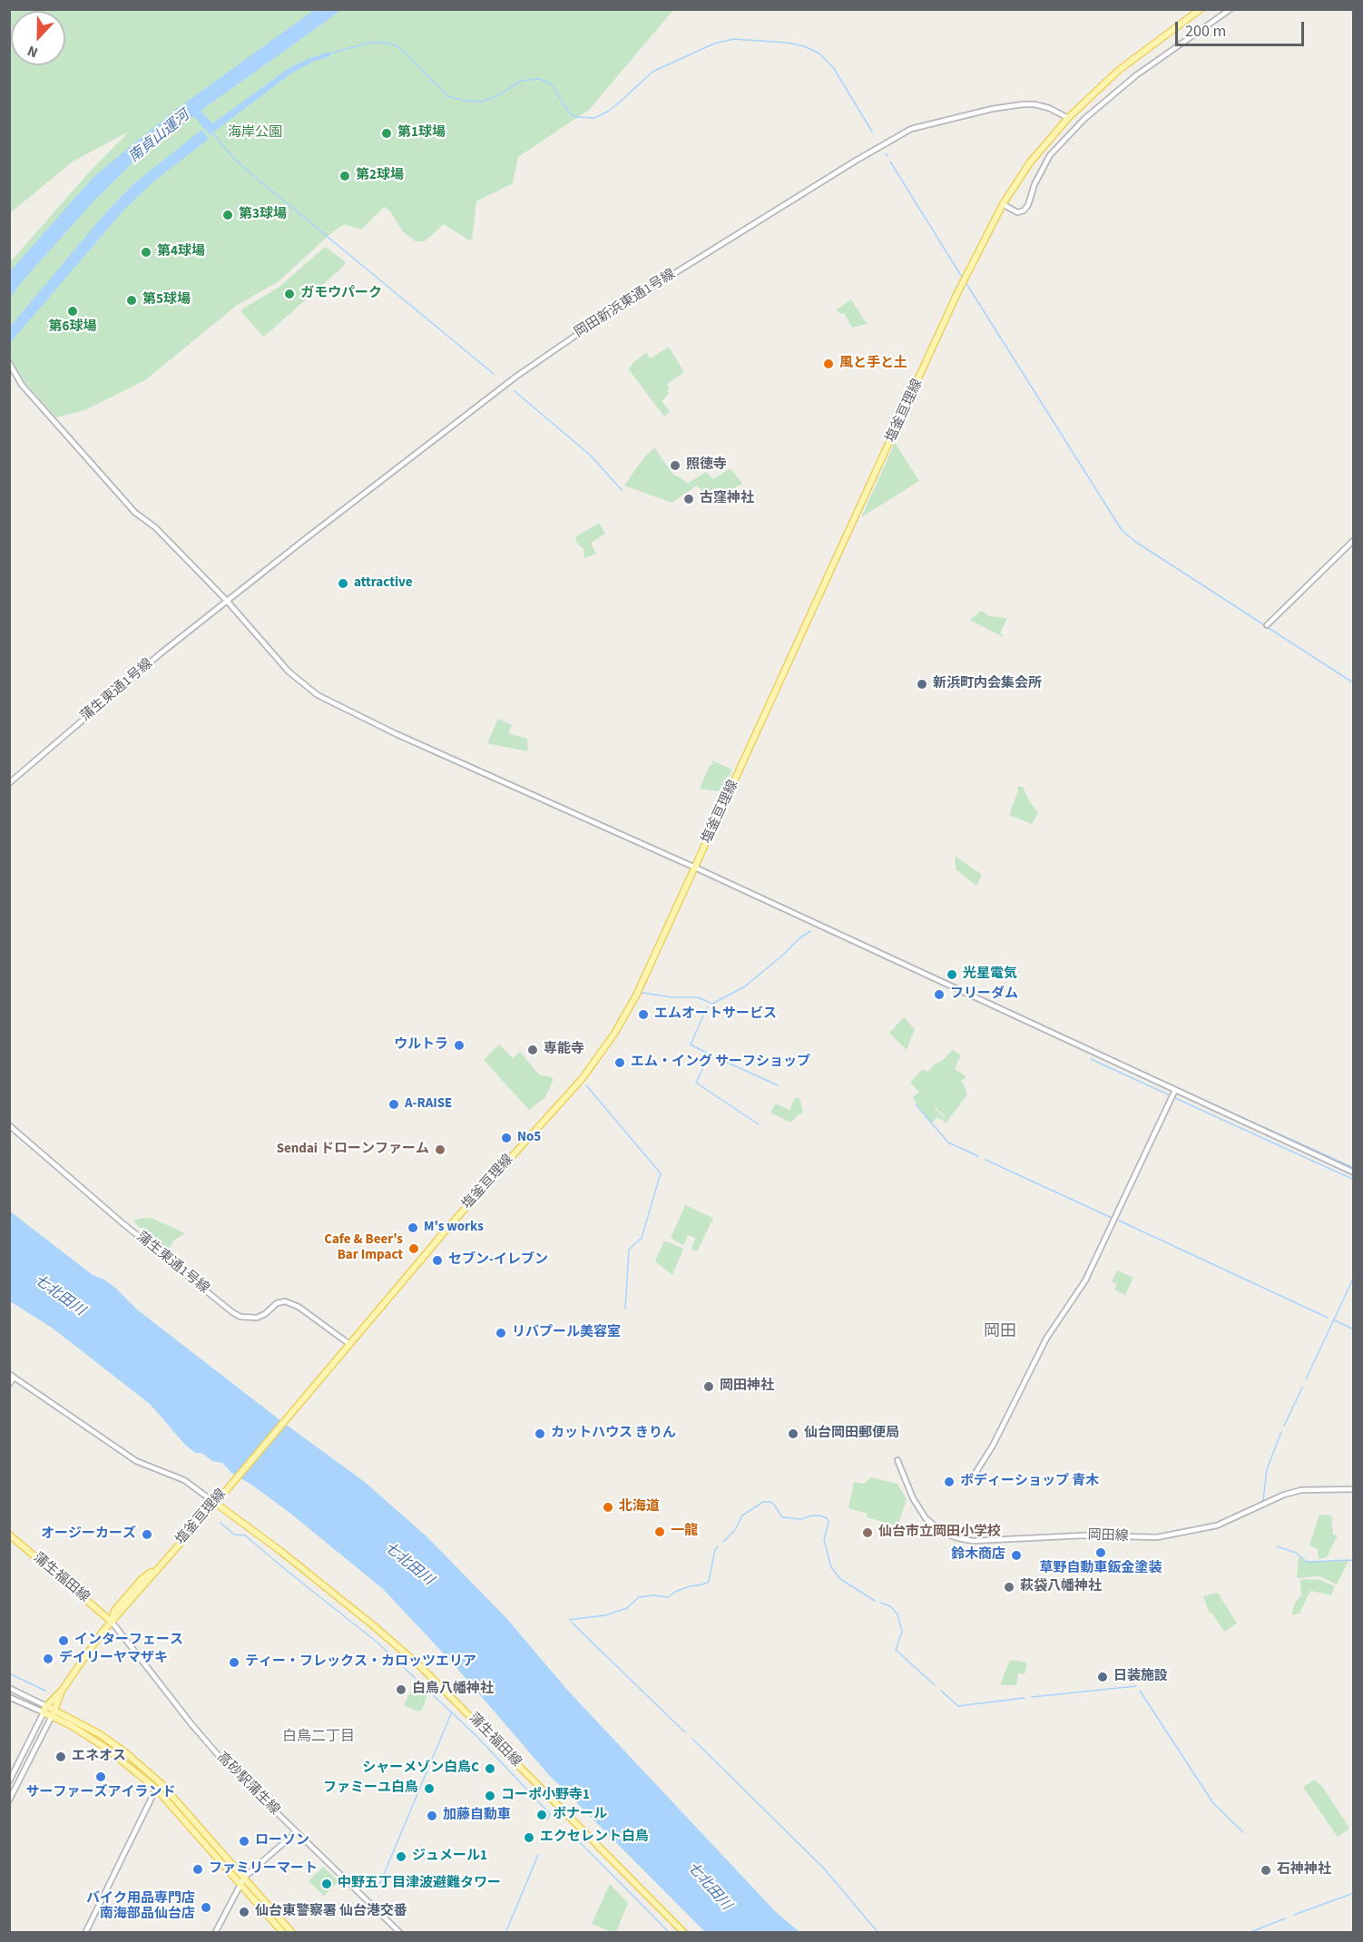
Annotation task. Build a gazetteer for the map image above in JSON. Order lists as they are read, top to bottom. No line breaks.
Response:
{"streets":{"main road":["塩釜亘理線","蒲生福田線"],"street":["岡田新浜東通1号線","蒲生東通1号線","岡田線","高砂駅蒲生線"]},"crossings":[["岡田新浜東通1号線","塩釜亘理線"],["岡田新浜東通1号線","蒲生東通1号線"],["塩釜亘理線","蒲生東通1号線"],["塩釜亘理線","蒲生福田線"],["塩釜亘理線","高砂駅蒲生線"],["蒲生福田線","高砂駅蒲生線"]],"districts":["岡田","白鳥二丁目"],"water":["南貞山運河","七北田川"],"parks":["海岸公園"],"places":["第1球場","第2球場","第3球場","第4球場","ガモウパーク","第5球場","第6球場","風と手と土","照徳寺","古窪神社","attractive","新浜町内会集会所","光星電気","フリーダム","エムオートサービス","ウルトラ","専能寺","エム・イング サーフショップ","A-RAISE","No5","Sendai ドローンファーム","M's works","Cafe & Beer's Bar Impact","セブン-イレブン","リバプール美容室","岡田神社","カットハウス きりん","仙台岡田郵便局","ボディーショップ 青木","北海道","一龍","仙台市立岡田小学校","オージーカーズ","草野自動車鈑金塗装","鈴木商店","萩袋八幡神社","インターフェース","デイリーヤマザキ","ティー・フレックス・カロッツエリア","日装施設","白鳥八幡神社","エネオス","シャーメゾン白鳥C","サーファーズアイランド","ファミーユ白鳥","コーポ小野寺1","ボナール","加藤自動車","エクセレント白鳥","ローソン","ジュメール1","ファミリーマート","石神神社","中野五丁目津波避難タワー","バイク用品専門店 南海部品仙台店","仙台東警察署 仙台港交番"],"scale_bar":"200 m","north":"bottom"}
